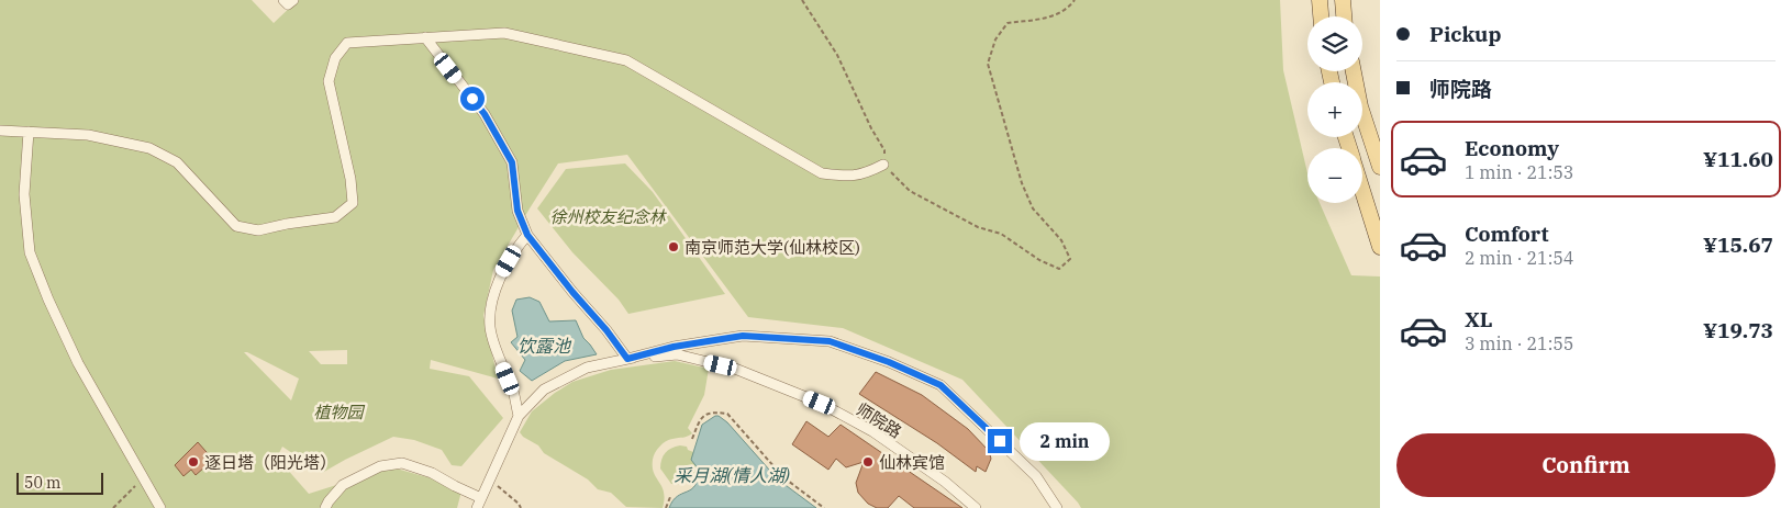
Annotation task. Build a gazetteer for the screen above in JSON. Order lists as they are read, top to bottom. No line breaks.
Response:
{"streets":{"street":["师院路"]},"water":["饮露池","采月湖(情人湖)"],"parks":["徐州校友纪念林","植物园"],"places":["南京师范大学(仙林校区)","逐日塔（阳光塔）","仙林宾馆"],"scale_bar":"50 m","page":{"banner":["Pickup","师院路"],"map_buttons":["+","−"],"list":[{"name":"Economy","note":"1 min · 21:53","value":"¥11.60"},{"name":"Comfort","note":"2 min · 21:54","value":"¥15.67"},{"name":"XL","note":"3 min · 21:55","value":"¥19.73"}],"bubble":"2 min","buttons":"Confirm","scale":"50 m"}}
